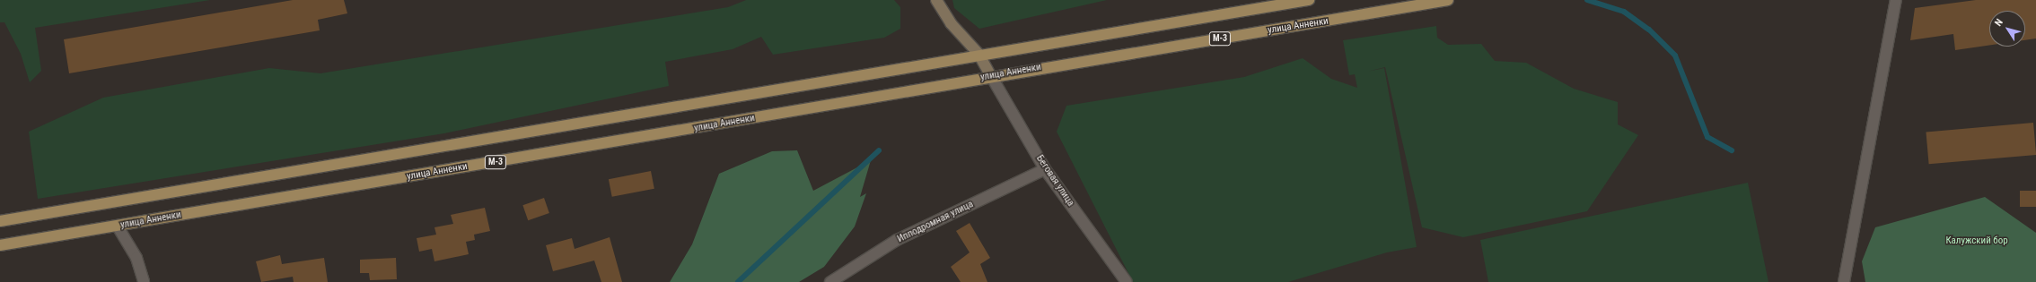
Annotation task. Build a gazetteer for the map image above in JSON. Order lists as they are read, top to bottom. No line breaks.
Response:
{"streets":{"main road":["улица Анненки","М-3"],"street":["Беговая улица","Ипподромная улица"]},"crossings":[["улица Анненки","Беговая улица"],["Беговая улица","Ипподромная улица"]],"parks":["Калужский бор"],"north":"top left"}
